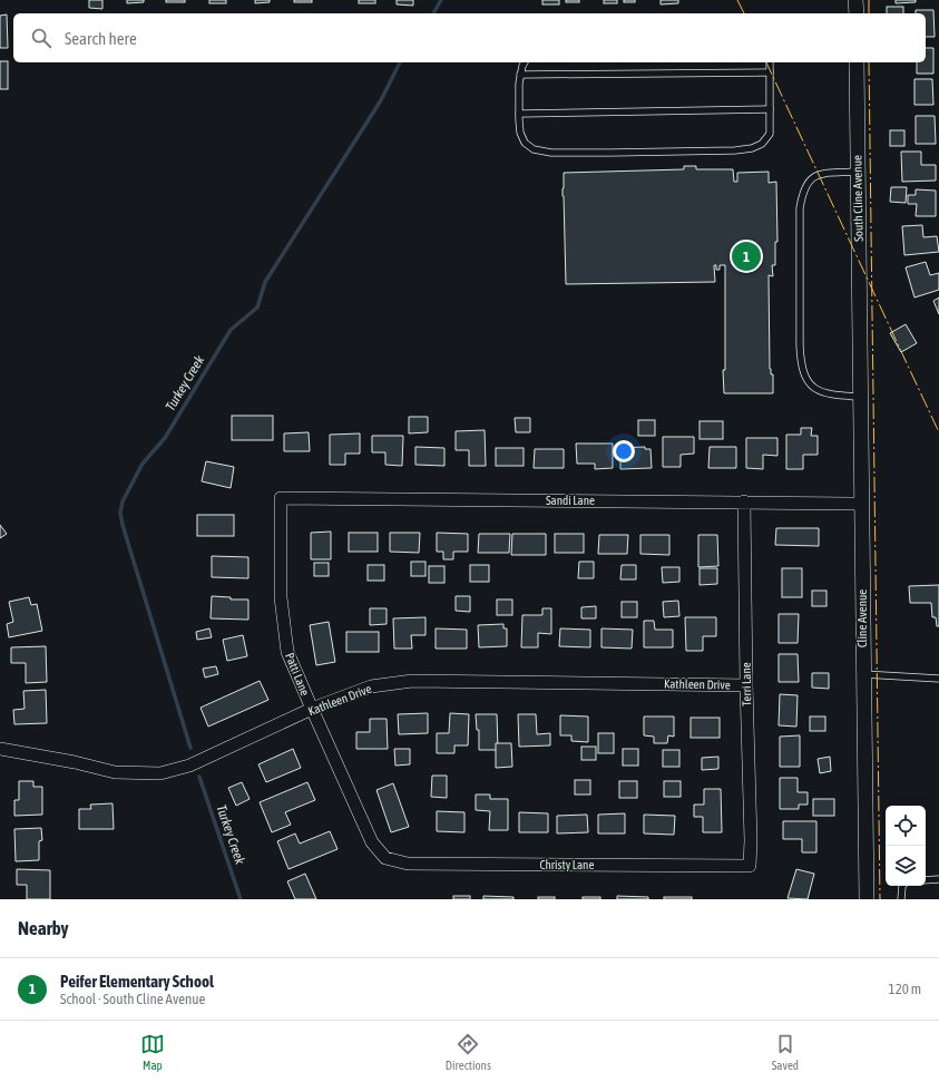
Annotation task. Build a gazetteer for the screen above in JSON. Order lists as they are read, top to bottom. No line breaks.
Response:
{"streets":{"street":["South Cline Avenue","Sandi Lane","Cline Avenue","Patti Lane","Kathleen Drive","Terri Lane","Christy Lane"]},"crossings":[["South Cline Avenue","Cline Avenue"],["Sandi Lane","Cline Avenue"],["Sandi Lane","Patti Lane"],["Sandi Lane","Terri Lane"],["Patti Lane","Kathleen Drive"],["Patti Lane","Christy Lane"],["Kathleen Drive","Terri Lane"],["Terri Lane","Christy Lane"]],"water":["Turkey Creek"],"page":{"search":"Search here","pins":"1","heading":"Nearby","list":[{"mark":"1","name":"Peifer Elementary School","note":"School · South Cline Avenue","value":"120 m"}],"nav":["Map","Directions","Saved"]}}
